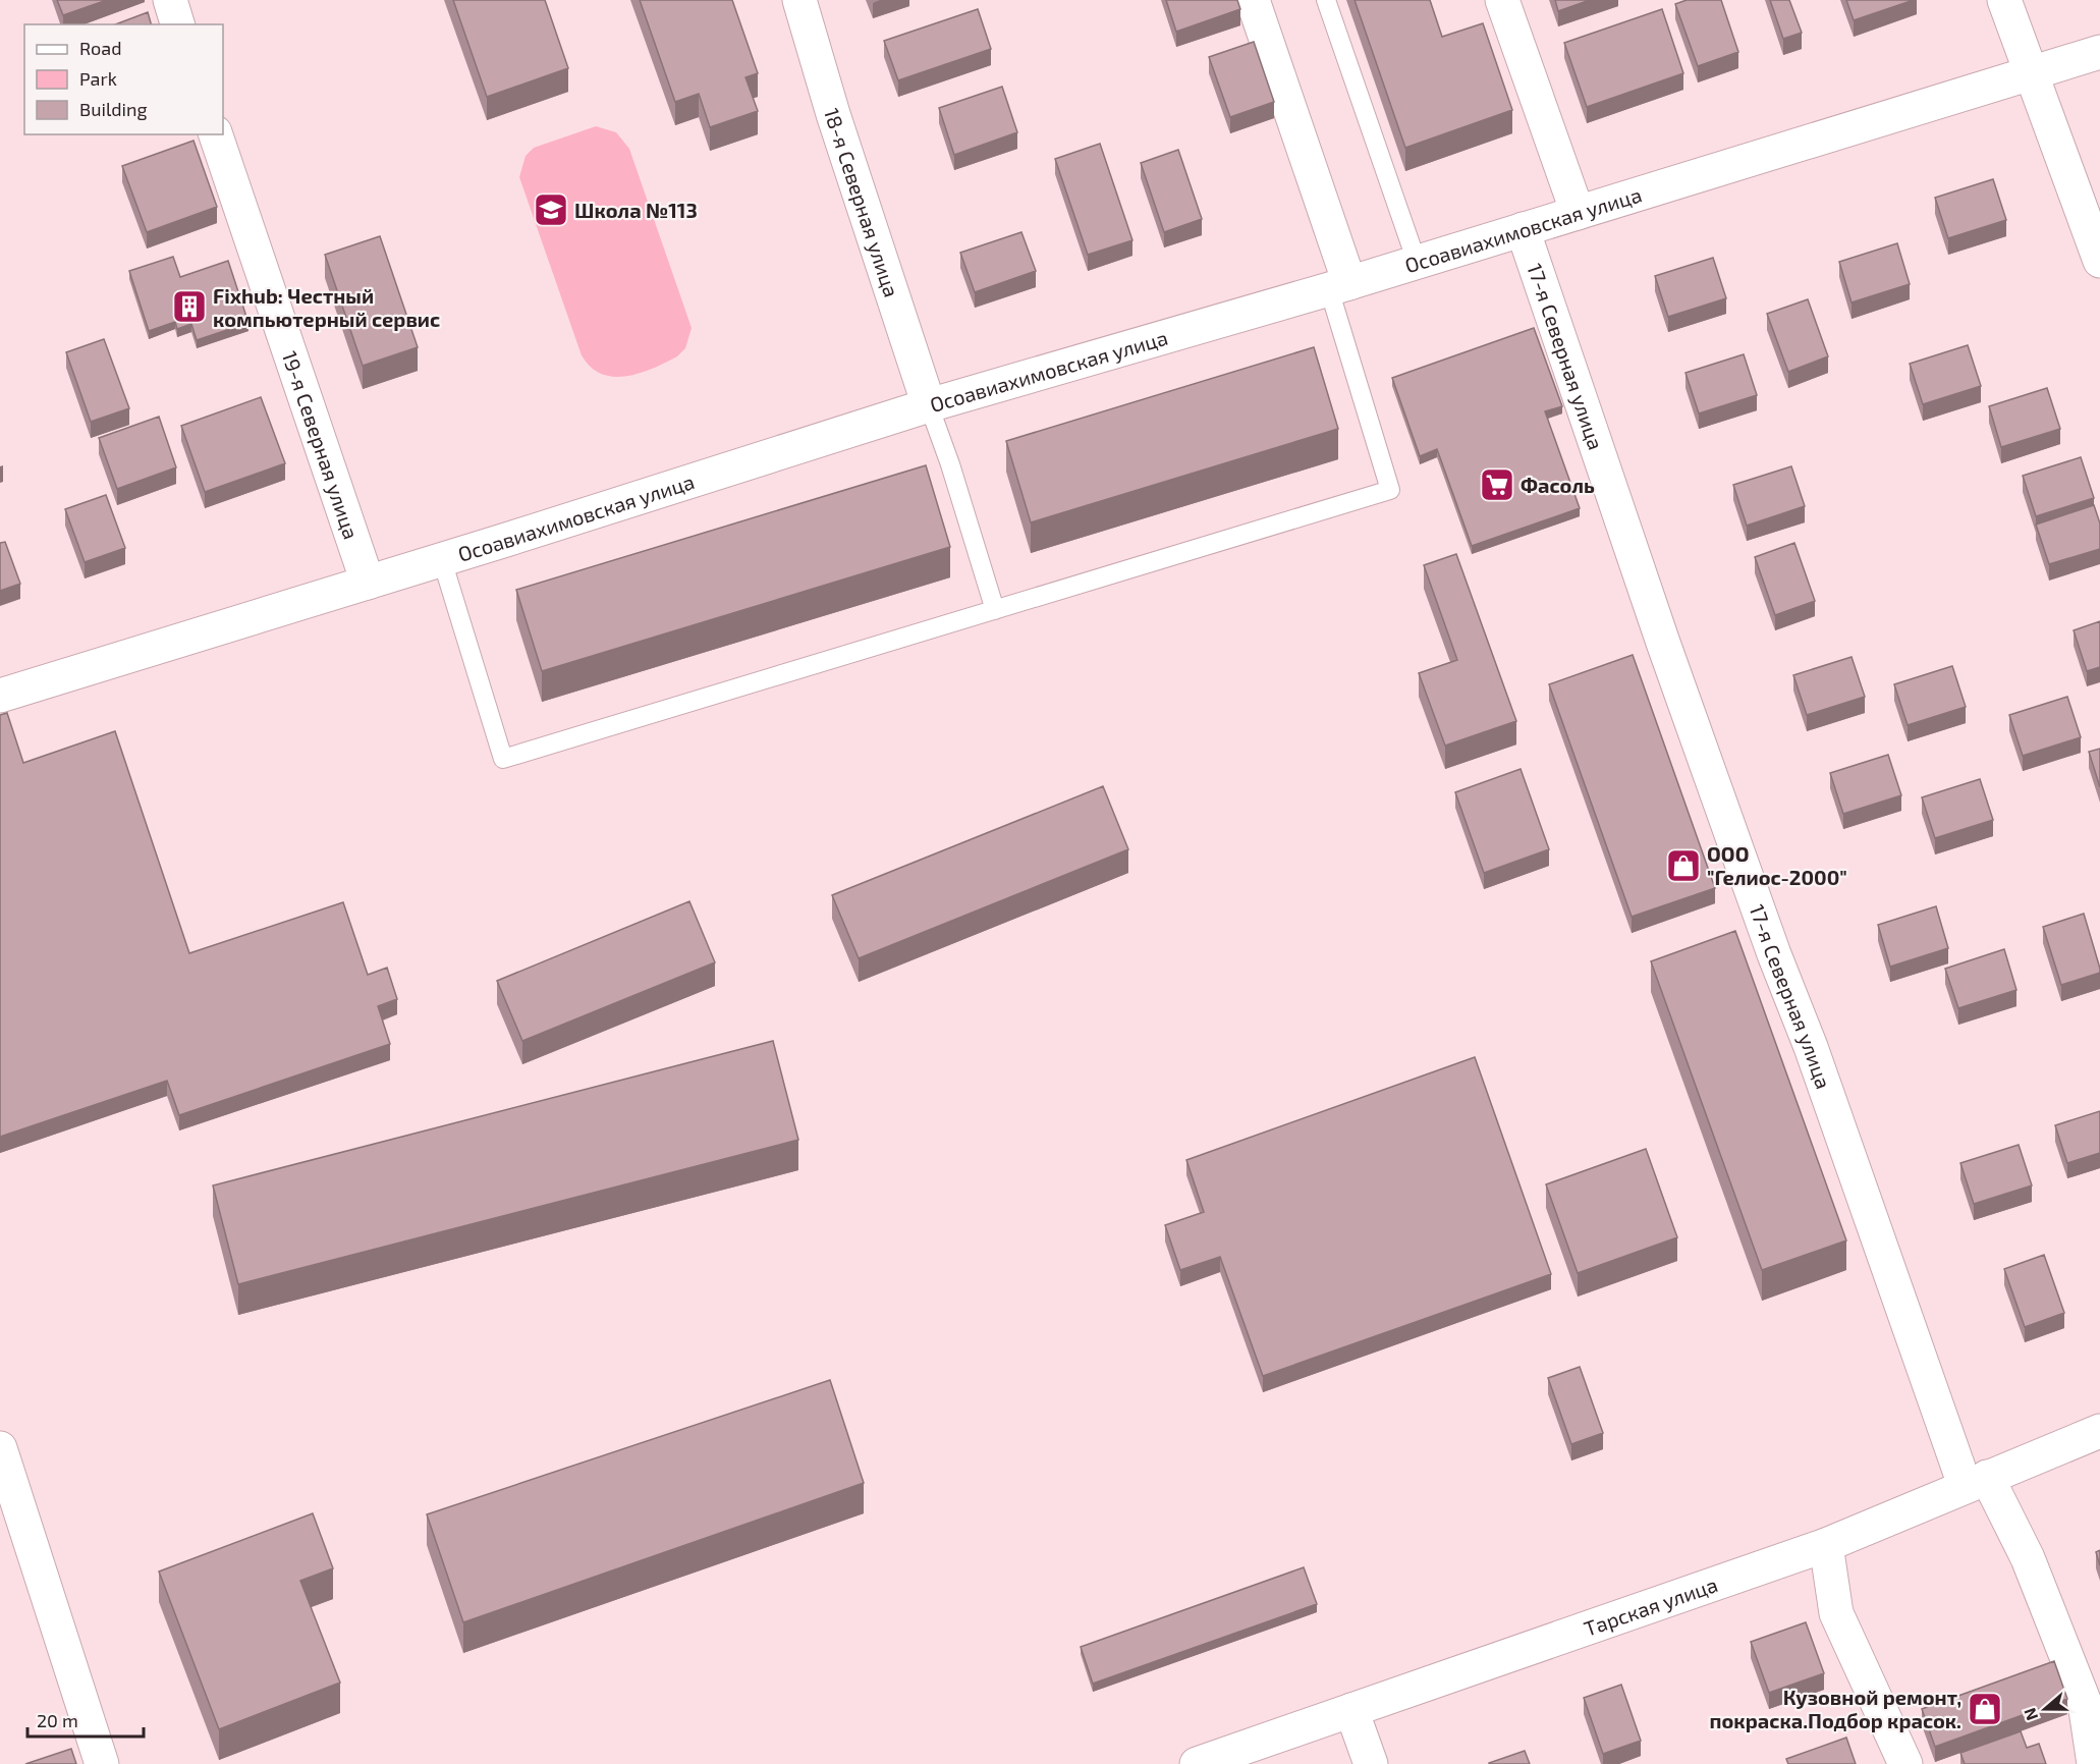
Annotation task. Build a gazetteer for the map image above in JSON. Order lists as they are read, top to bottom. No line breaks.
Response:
{"streets":{"street":["18-я Северная улица","Осоавиахимовская улица","17-я Северная улица","19-я Северная улица","Тарская улица"]},"crossings":[["18-я Северная улица","Осоавиахимовская улица"],["Осоавиахимовская улица","17-я Северная улица"],["Осоавиахимовская улица","19-я Северная улица"],["17-я Северная улица","Тарская улица"]],"places":{"school or university":["Школа №113"],"building":["Fixhub: Честный компьютерный сервис"],"supermarket":["Фасоль"],"shop":["ООО \"Гелиос-2000\"","Кузовной ремонт, покраска.Подбор красок."]},"legend":["Road","Park","Building"],"scale_bar":"20 m","north":"left"}
